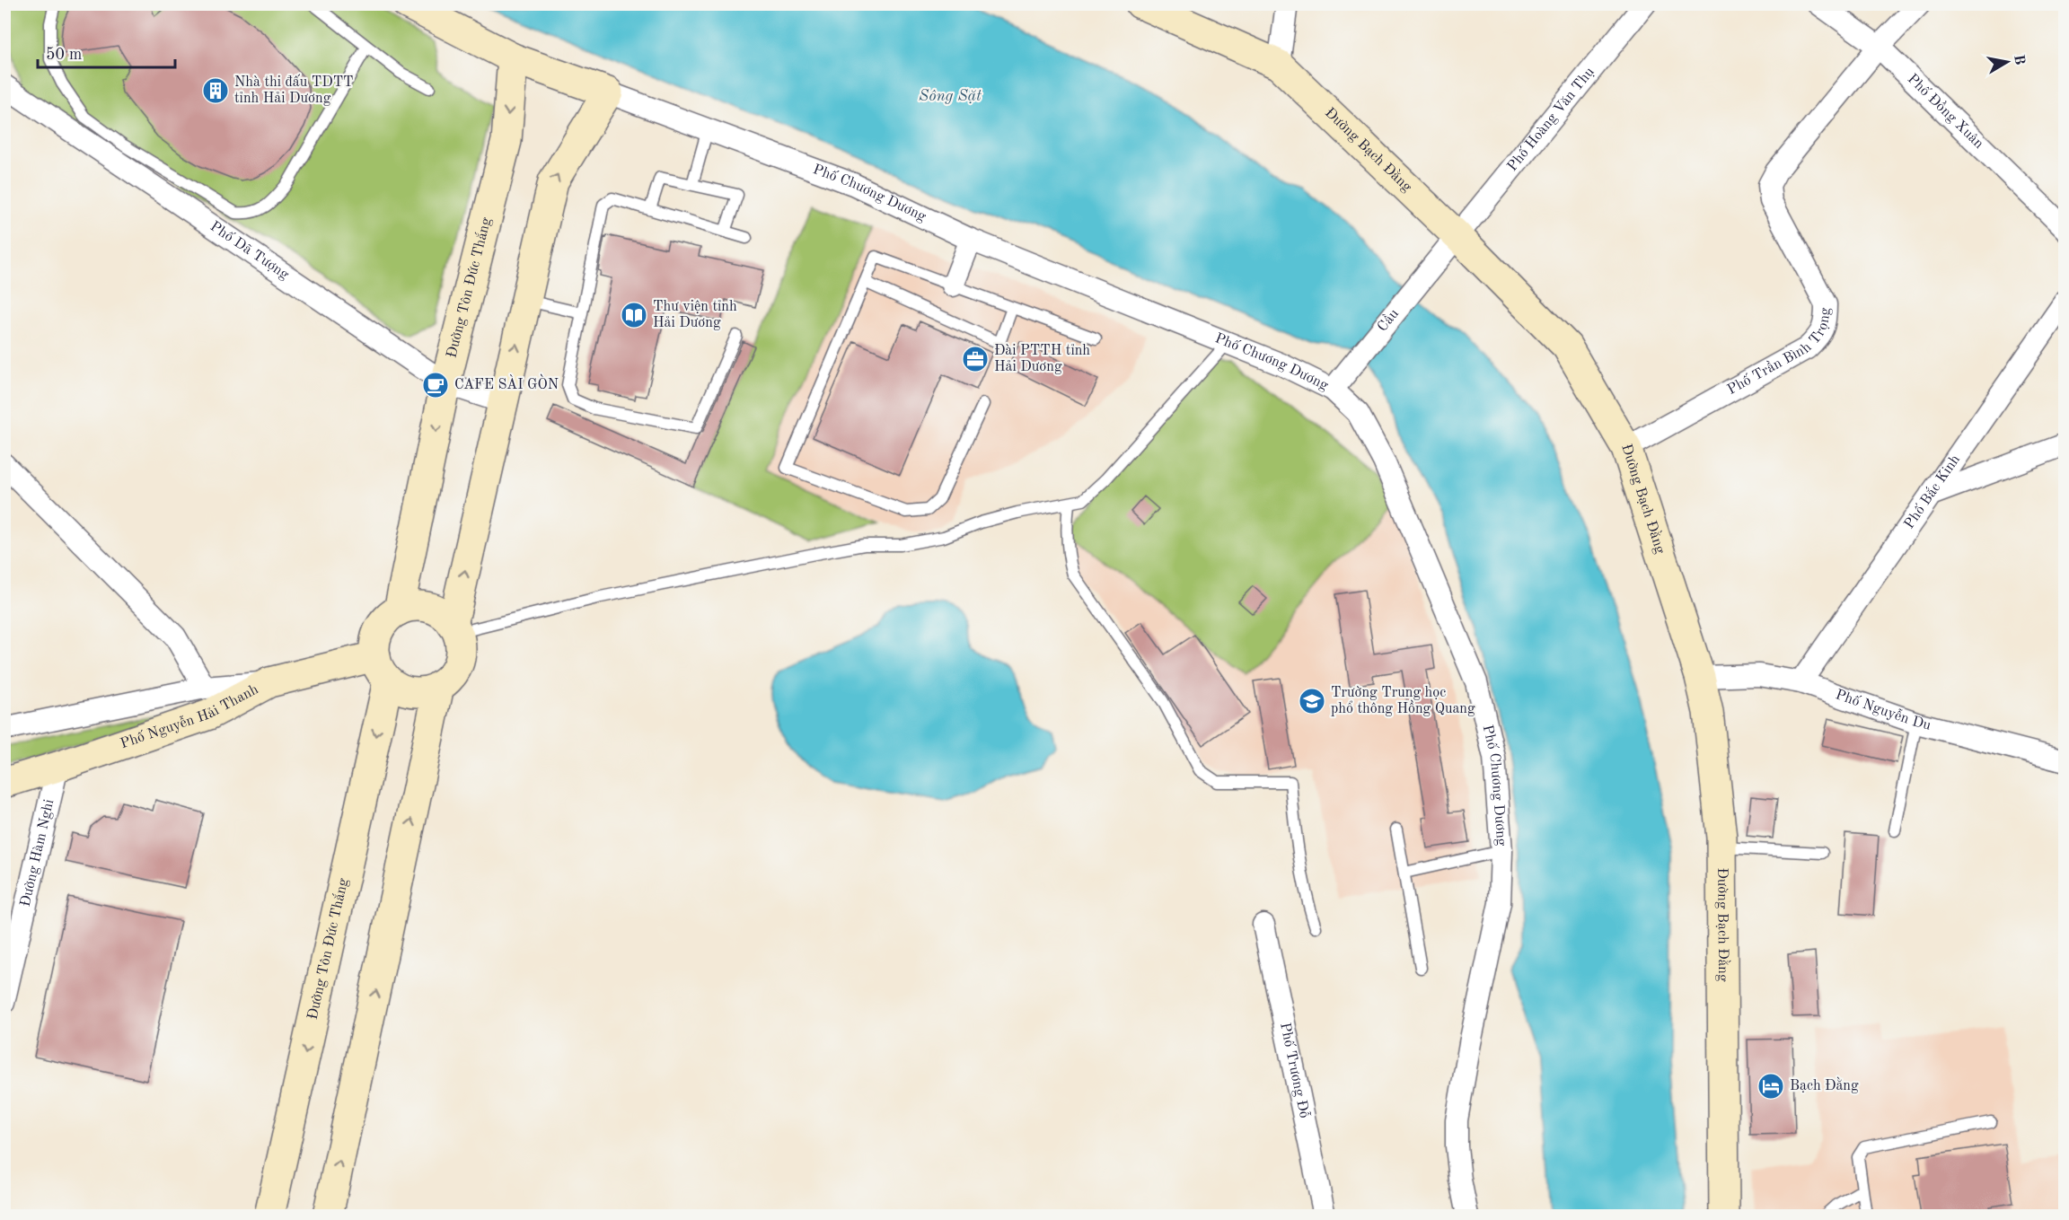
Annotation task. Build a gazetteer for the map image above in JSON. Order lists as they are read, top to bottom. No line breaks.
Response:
{"streets":{"street":["Phố Đồng Xuân","Phố Hoàng Văn Thụ","Đường Bạch Đằng","Phố Chương Dương","Phố Dã Tượng","Đường Tôn Đức Thắng","Cầu","Phố Trần Bình Trọng","Phố Bắc Kinh","Phố Nguyễn Du","Phố Nguyễn Hải Thanh","Đường Hàm Nghi","Phố Trương Đỗ"]},"crossings":[["Phố Đồng Xuân","Phố Trần Bình Trọng"],["Phố Hoàng Văn Thụ","Đường Bạch Đằng"],["Phố Hoàng Văn Thụ","Cầu"],["Đường Bạch Đằng","Phố Trần Bình Trọng"],["Đường Bạch Đằng","Phố Nguyễn Du"],["Phố Chương Dương","Đường Tôn Đức Thắng"],["Phố Chương Dương","Cầu"],["Phố Dã Tượng","Đường Tôn Đức Thắng"],["Đường Tôn Đức Thắng","Phố Nguyễn Hải Thanh"],["Phố Bắc Kinh","Phố Nguyễn Du"],["Phố Nguyễn Hải Thanh","Đường Hàm Nghi"]],"water":["Sông Sặt"],"places":{"building":["Nhà thi đấu TDTT tỉnh Hải Dương"],"library":["Thư viện tỉnh Hải Dương"],"office":["Đài PTTH tỉnh Hải Dương"],"cafe":["CAFE SÀI GÒN"],"school or university":["Trường Trung học phổ thông Hồng Quang"],"hotel":["Bạch Đằng"]},"scale_bar":"50 m","north":"right"}
